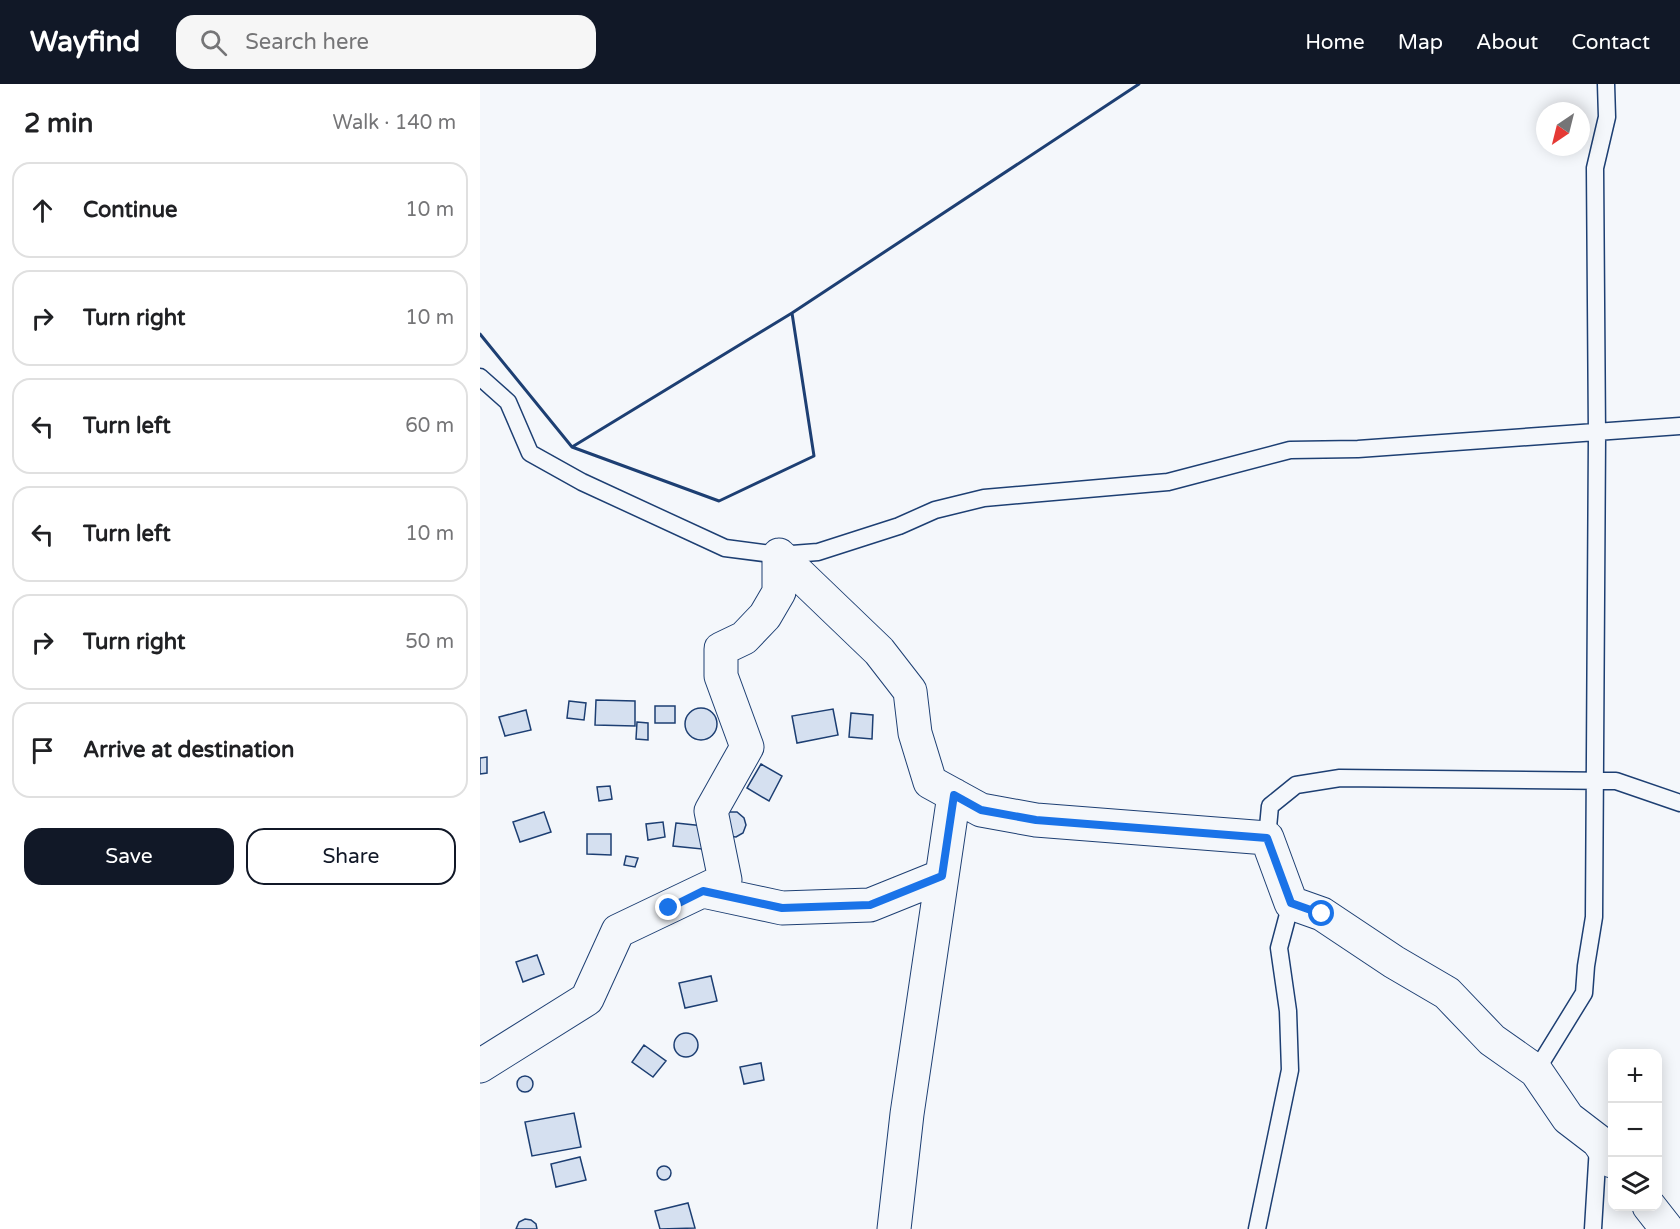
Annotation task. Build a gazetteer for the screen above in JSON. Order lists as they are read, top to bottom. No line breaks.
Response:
{"north":"bottom left","page":{"header":"Wayfind","search":"Search here","nav":["Home","Map","About","Contact"],"heading":["2 min","Walk · 140 m"],"list":[["Continue","10 m"],["Turn right","10 m"],["Turn left","60 m"],["Turn left","10 m"],["Turn right","50 m"],"Arrive at destination"],"buttons":["Save","Share"],"map_buttons":["+","−"]}}
